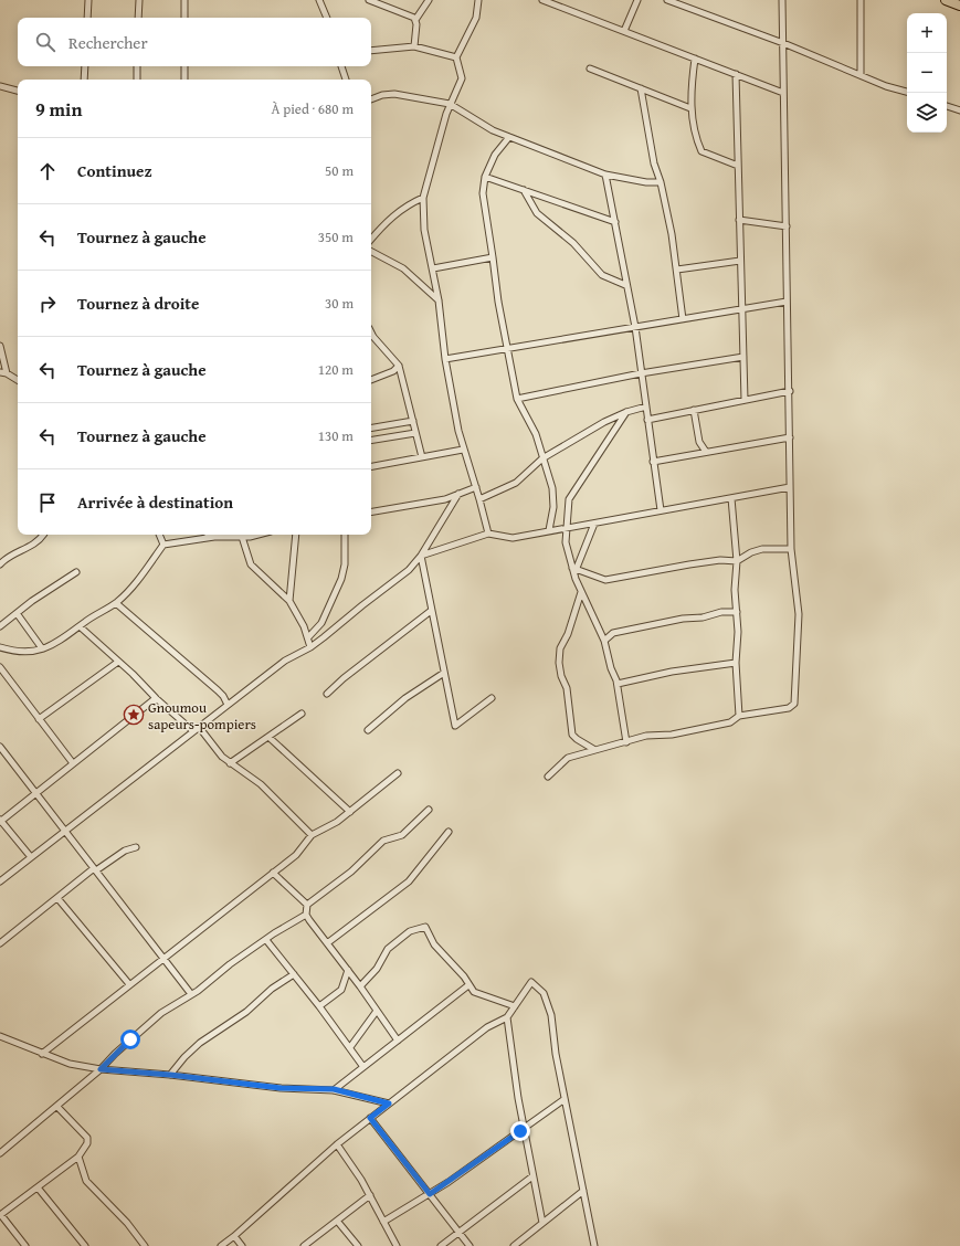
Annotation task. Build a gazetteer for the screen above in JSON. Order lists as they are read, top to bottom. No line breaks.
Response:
{"places":{"place":["Gnoumou sapeurs-pompiers"]},"page":{"map_buttons":["+","−"],"search":"Rechercher","heading":["9 min","À pied · 680 m"],"list":[["Continuez","50 m"],["Tournez à gauche","350 m"],["Tournez à droite","30 m"],["Tournez à gauche","120 m"],["Tournez à gauche","130 m"],"Arrivée à destination"]}}
